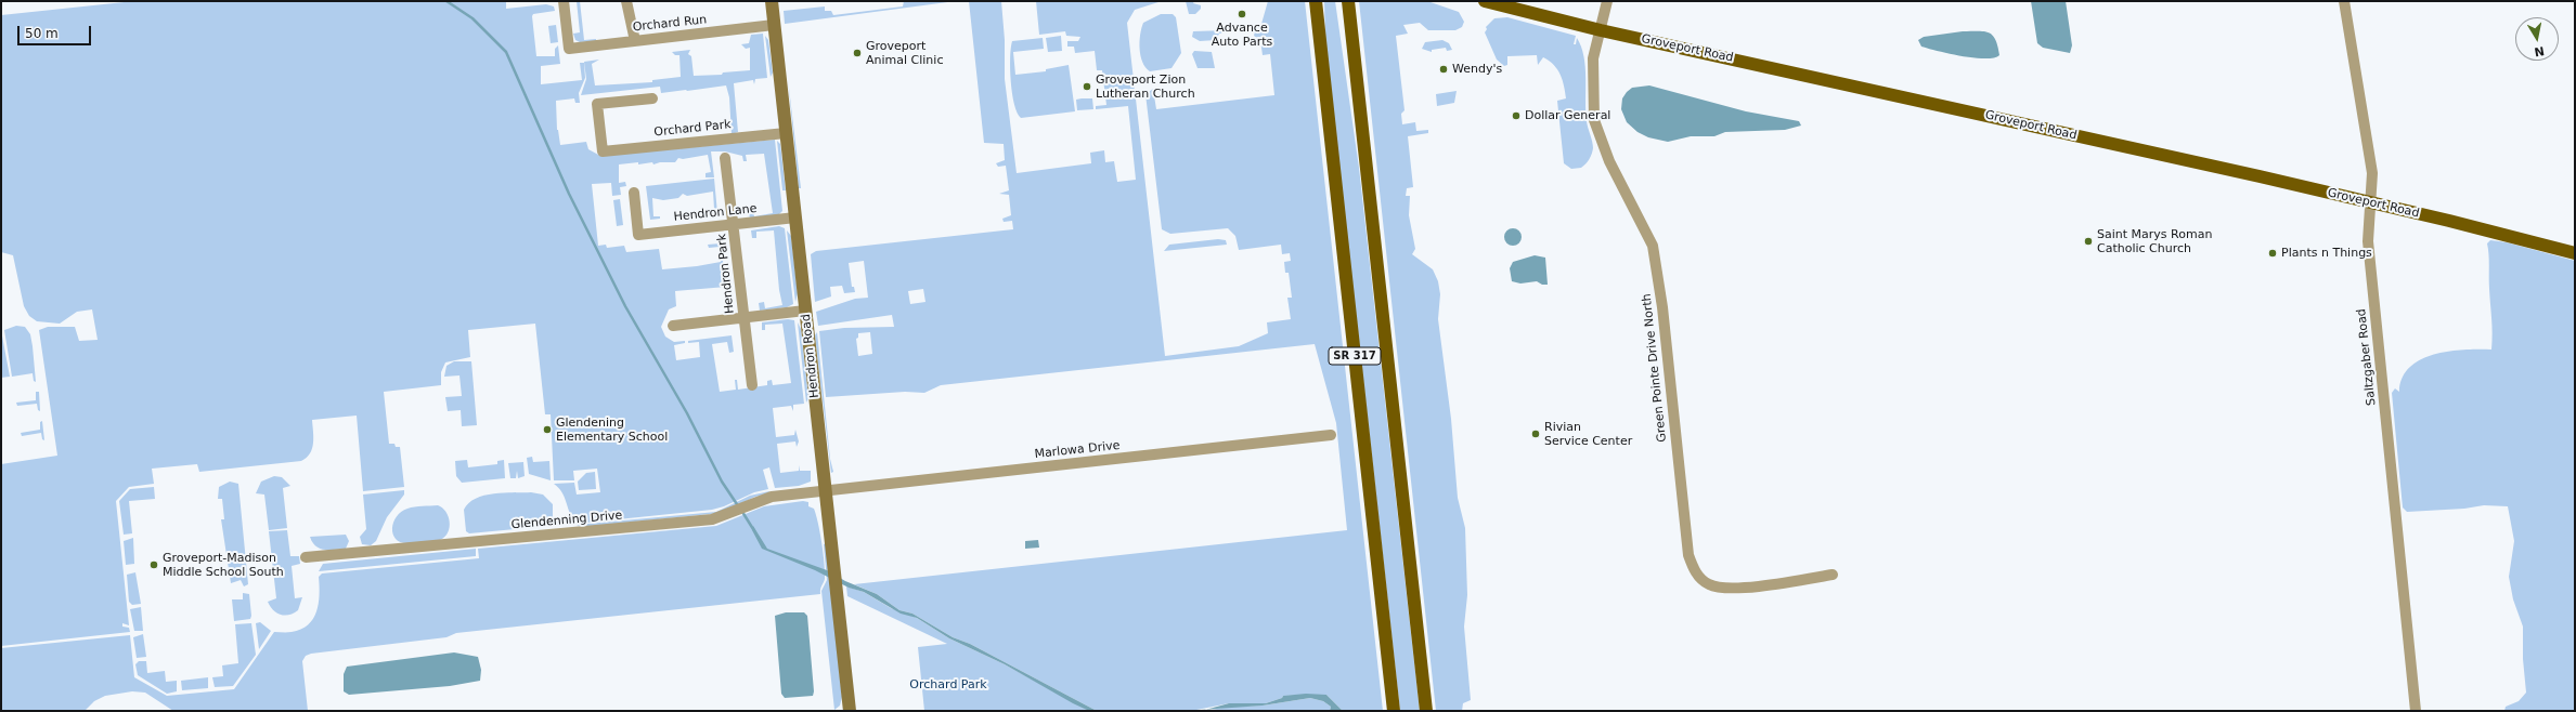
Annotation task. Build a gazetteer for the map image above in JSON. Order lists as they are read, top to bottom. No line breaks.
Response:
{"streets":{"main road":["Groveport Road","SR 317"],"street":["Orchard Run","Orchard Park","Hendron Lane","Hendron Park","Hendron Road","Saltzgaber Road","Green Pointe Drive North","Marlowa Drive","Glendenning Drive"]},"crossings":[["Orchard Run","Hendron Road"],["Groveport Road","Saltzgaber Road"],["Groveport Road","Green Pointe Drive North"],["Orchard Park","Hendron Road"],["Hendron Lane","Hendron Park"],["Hendron Lane","Hendron Road"],["Hendron Road","Marlowa Drive"],["Hendron Road","Glendenning Drive"],["Marlowa Drive","Glendenning Drive"]],"parks":["Orchard Park"],"places":["Advance Auto Parts","Groveport Animal Clinic","Wendy's","Groveport Zion Lutheran Church","Dollar General","Saint Marys Roman Catholic Church","Plants n Things","Glendening Elementary School","Rivian Service Center","Groveport-Madison Middle School South"],"scale_bar":"50 m","north":"bottom"}
